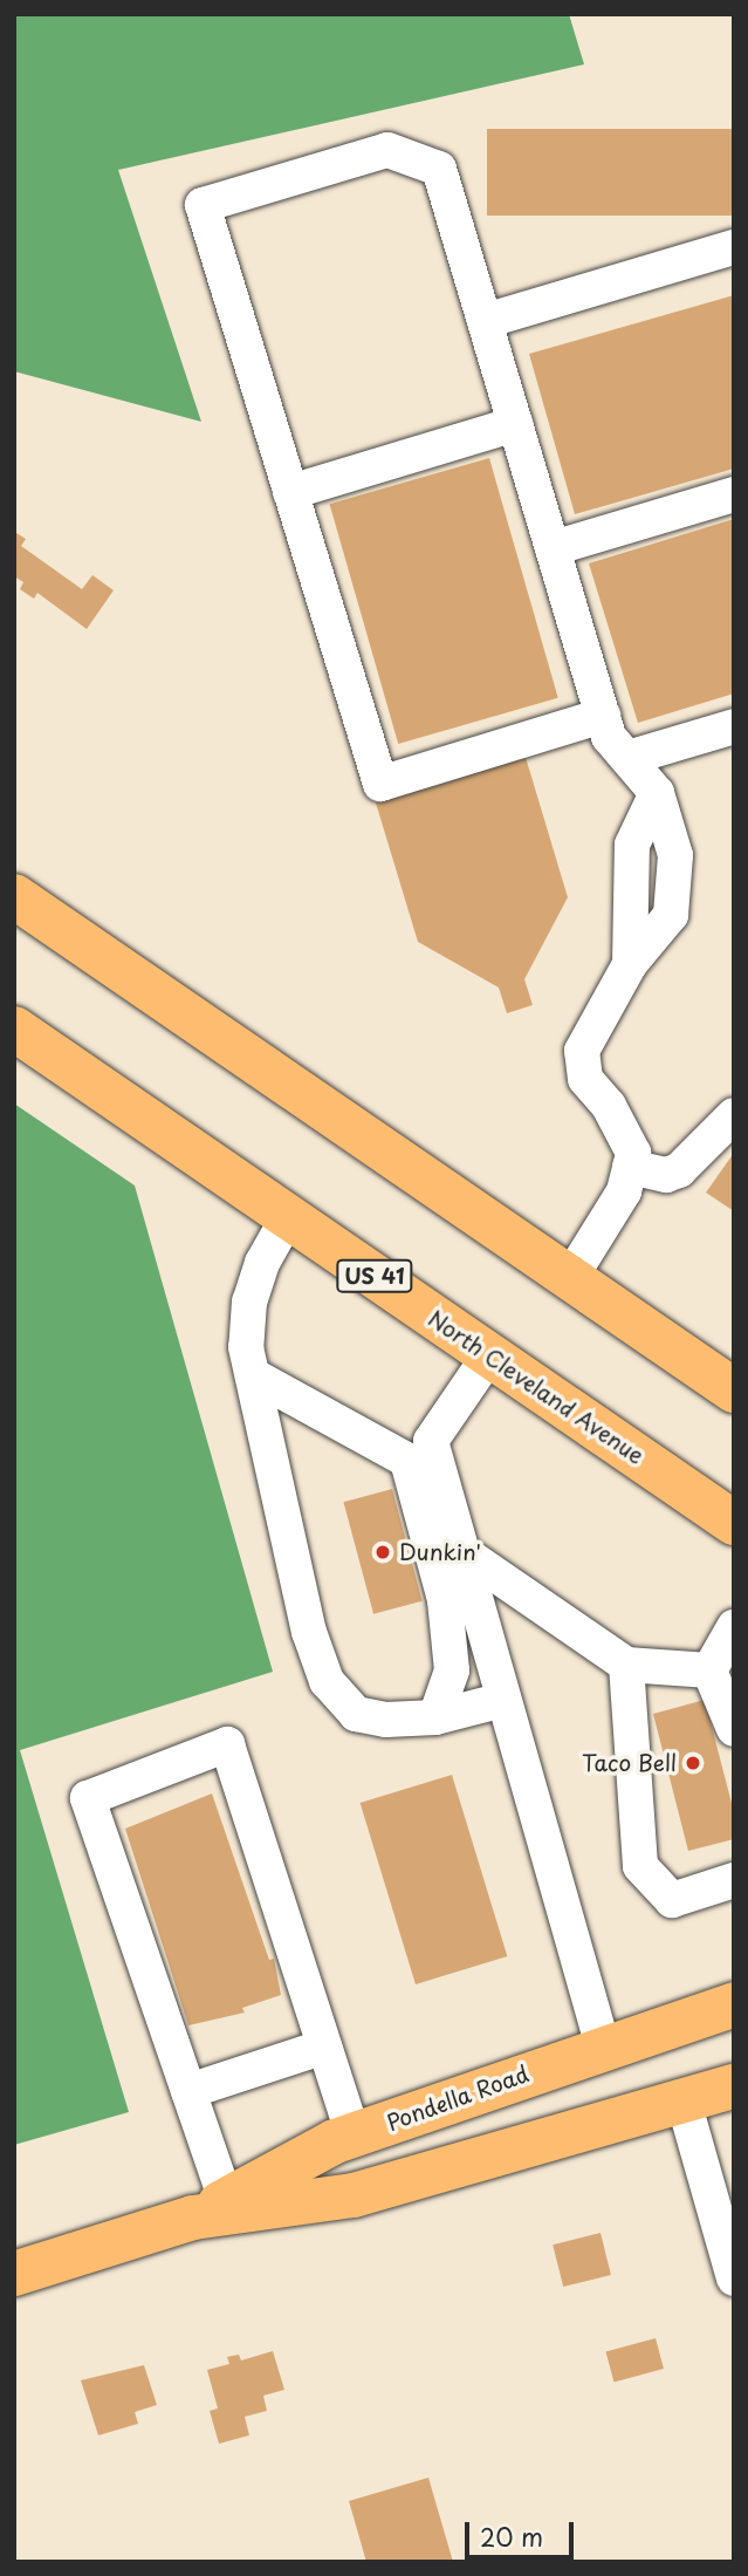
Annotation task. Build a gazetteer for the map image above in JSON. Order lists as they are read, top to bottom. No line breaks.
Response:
{"streets":{"main road":["US 41","North Cleveland Avenue","Pondella Road"]},"places":["Dunkin'","Taco Bell"],"scale_bar":"20 m"}
